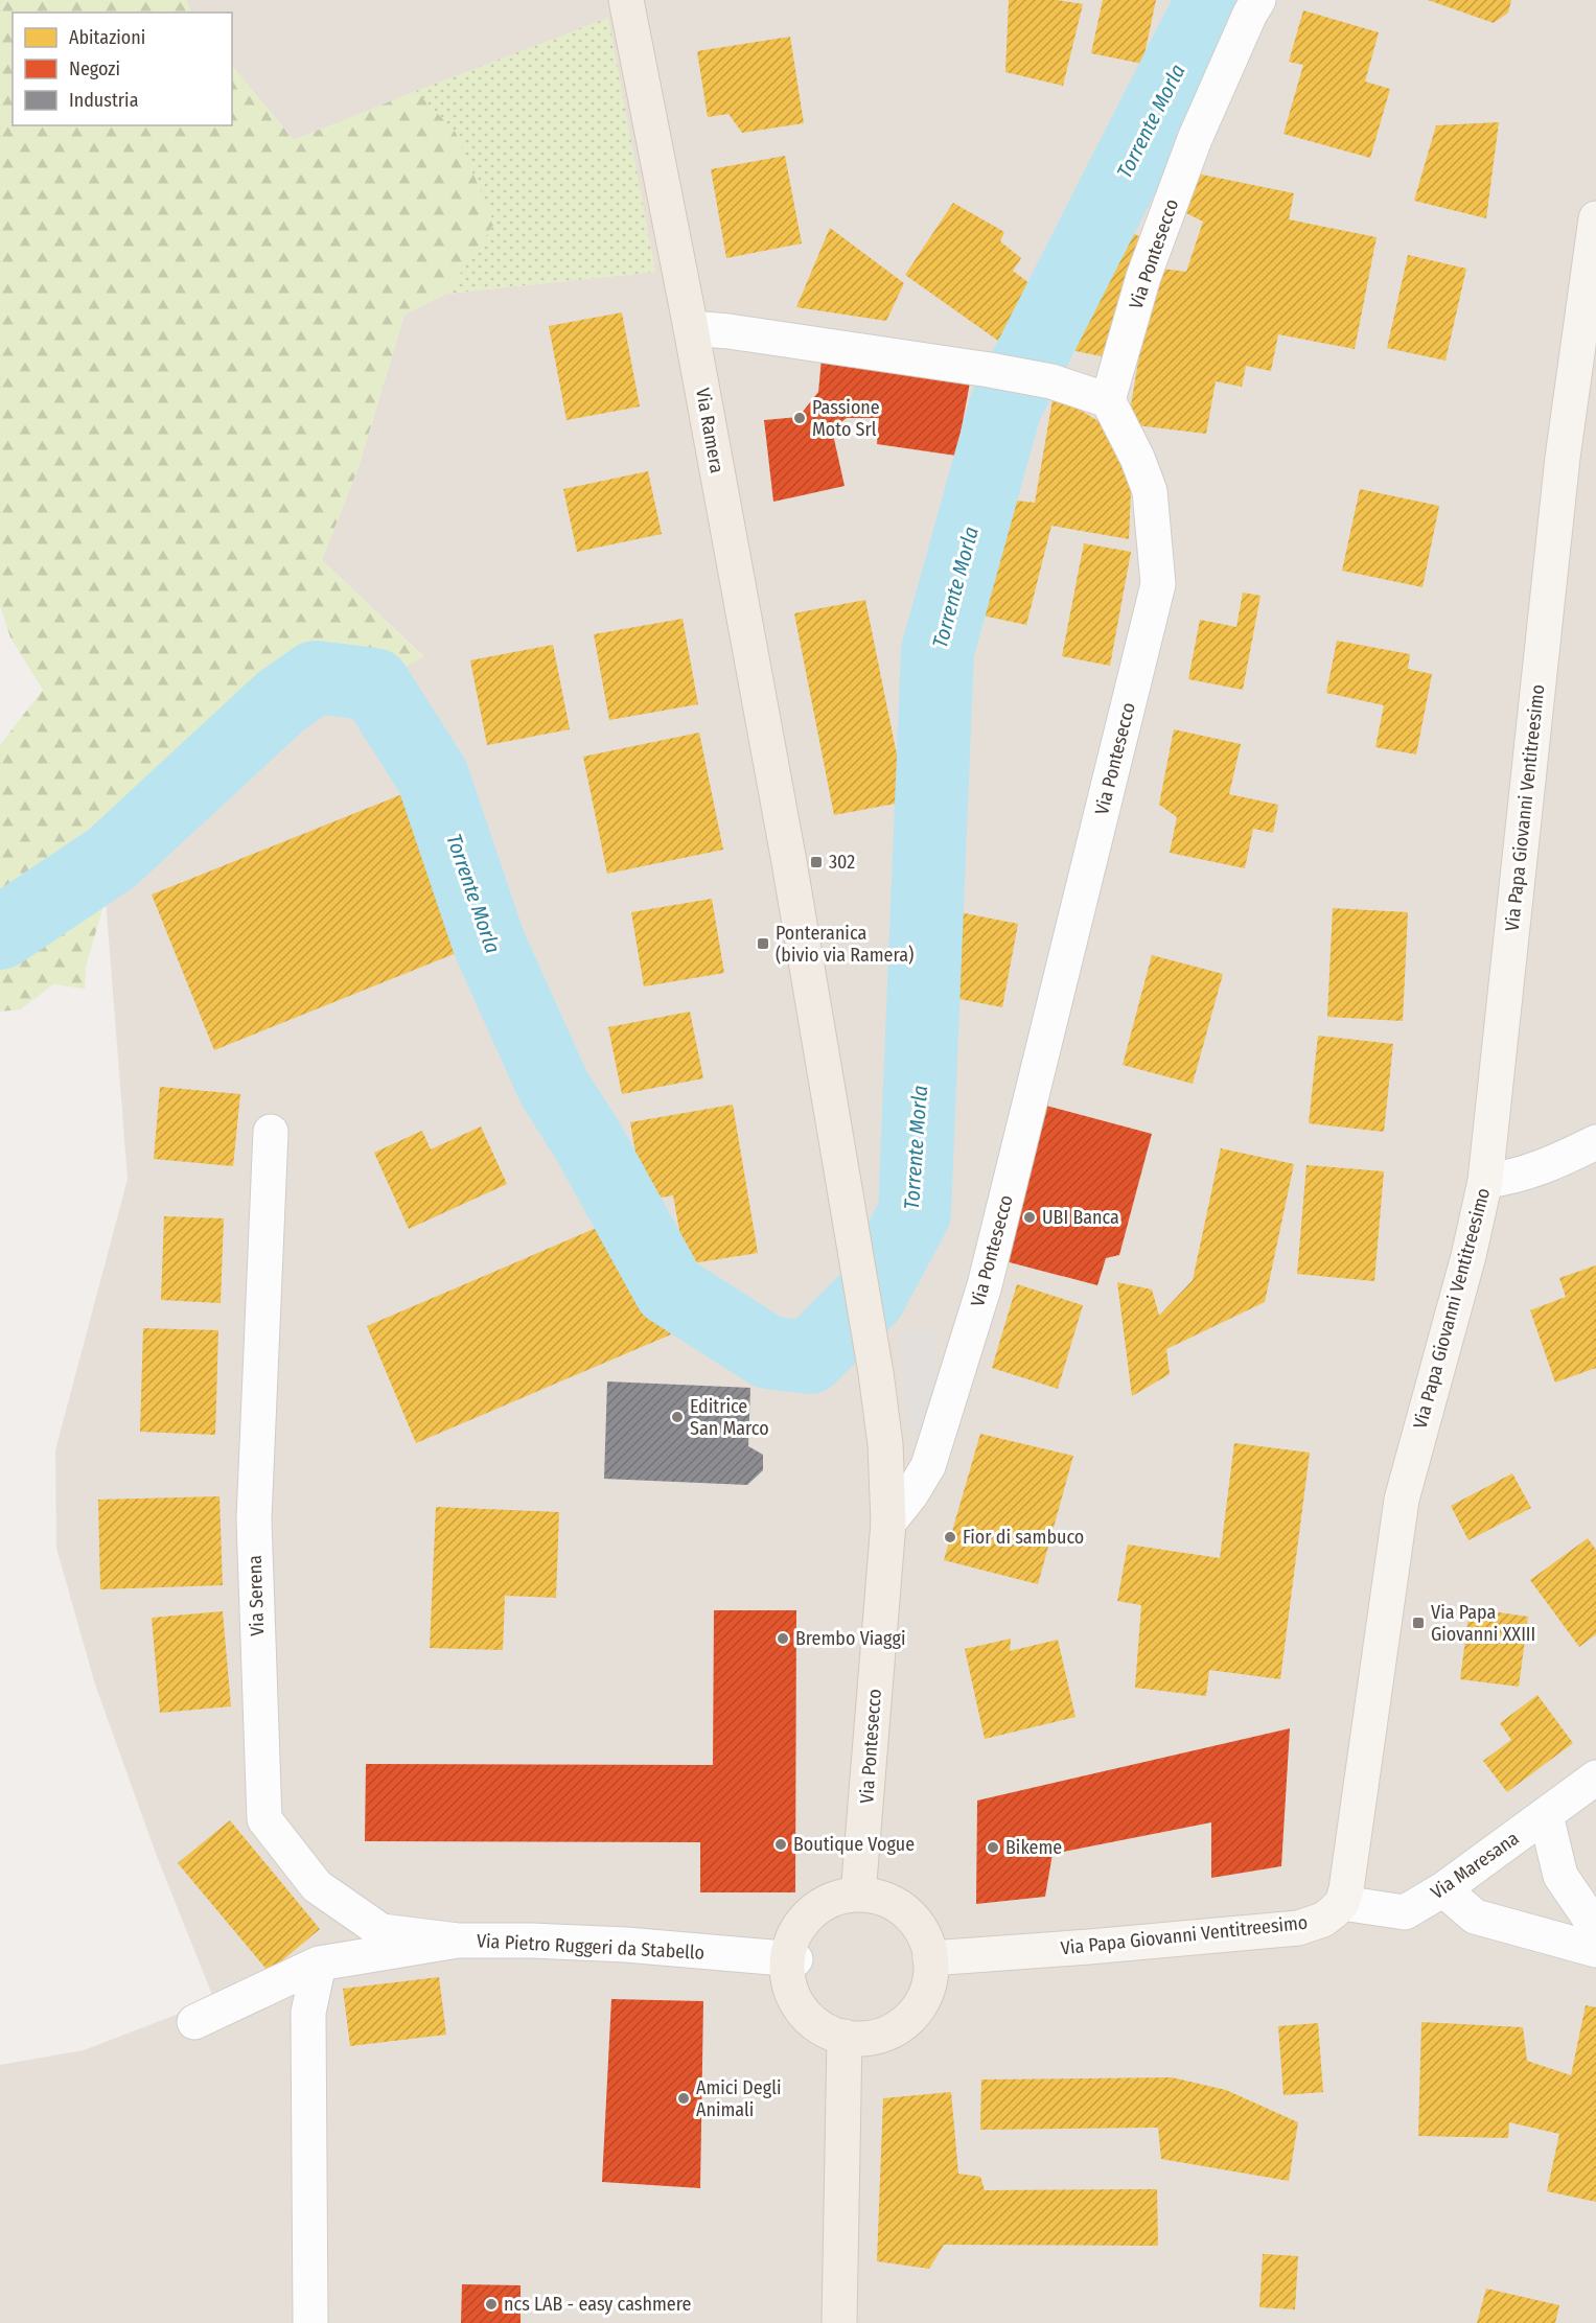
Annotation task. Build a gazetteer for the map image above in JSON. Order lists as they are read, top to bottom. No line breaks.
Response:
{"streets":{"main road":["Via Pontesecco","Via Ramera"],"street":["Via Papa Giovanni Ventitreesimo","Via Serena","Via Maresana","Via Pietro Ruggeri da Stabello"]},"crossings":[["Via Pontesecco","Via Ramera"],["Via Pontesecco","Via Papa Giovanni Ventitreesimo"],["Via Pontesecco","Via Pietro Ruggeri da Stabello"],["Via Papa Giovanni Ventitreesimo","Via Maresana"],["Via Papa Giovanni Ventitreesimo","Via Pietro Ruggeri da Stabello"],["Via Serena","Via Pietro Ruggeri da Stabello"]],"water":["Torrente Morla"],"places":{"other":["Passione Moto Srl","UBI Banca","Editrice San Marco","Fior di sambuco","Brembo Viaggi","Boutique Vogue","Bikeme","Amici Degli Animali","ncs LAB - easy cashmere"],"transit":["302","Ponteranica (bivio via Ramera)","Via Papa Giovanni XXIII"]},"legend":["Abitazioni","Negozi","Industria"]}
